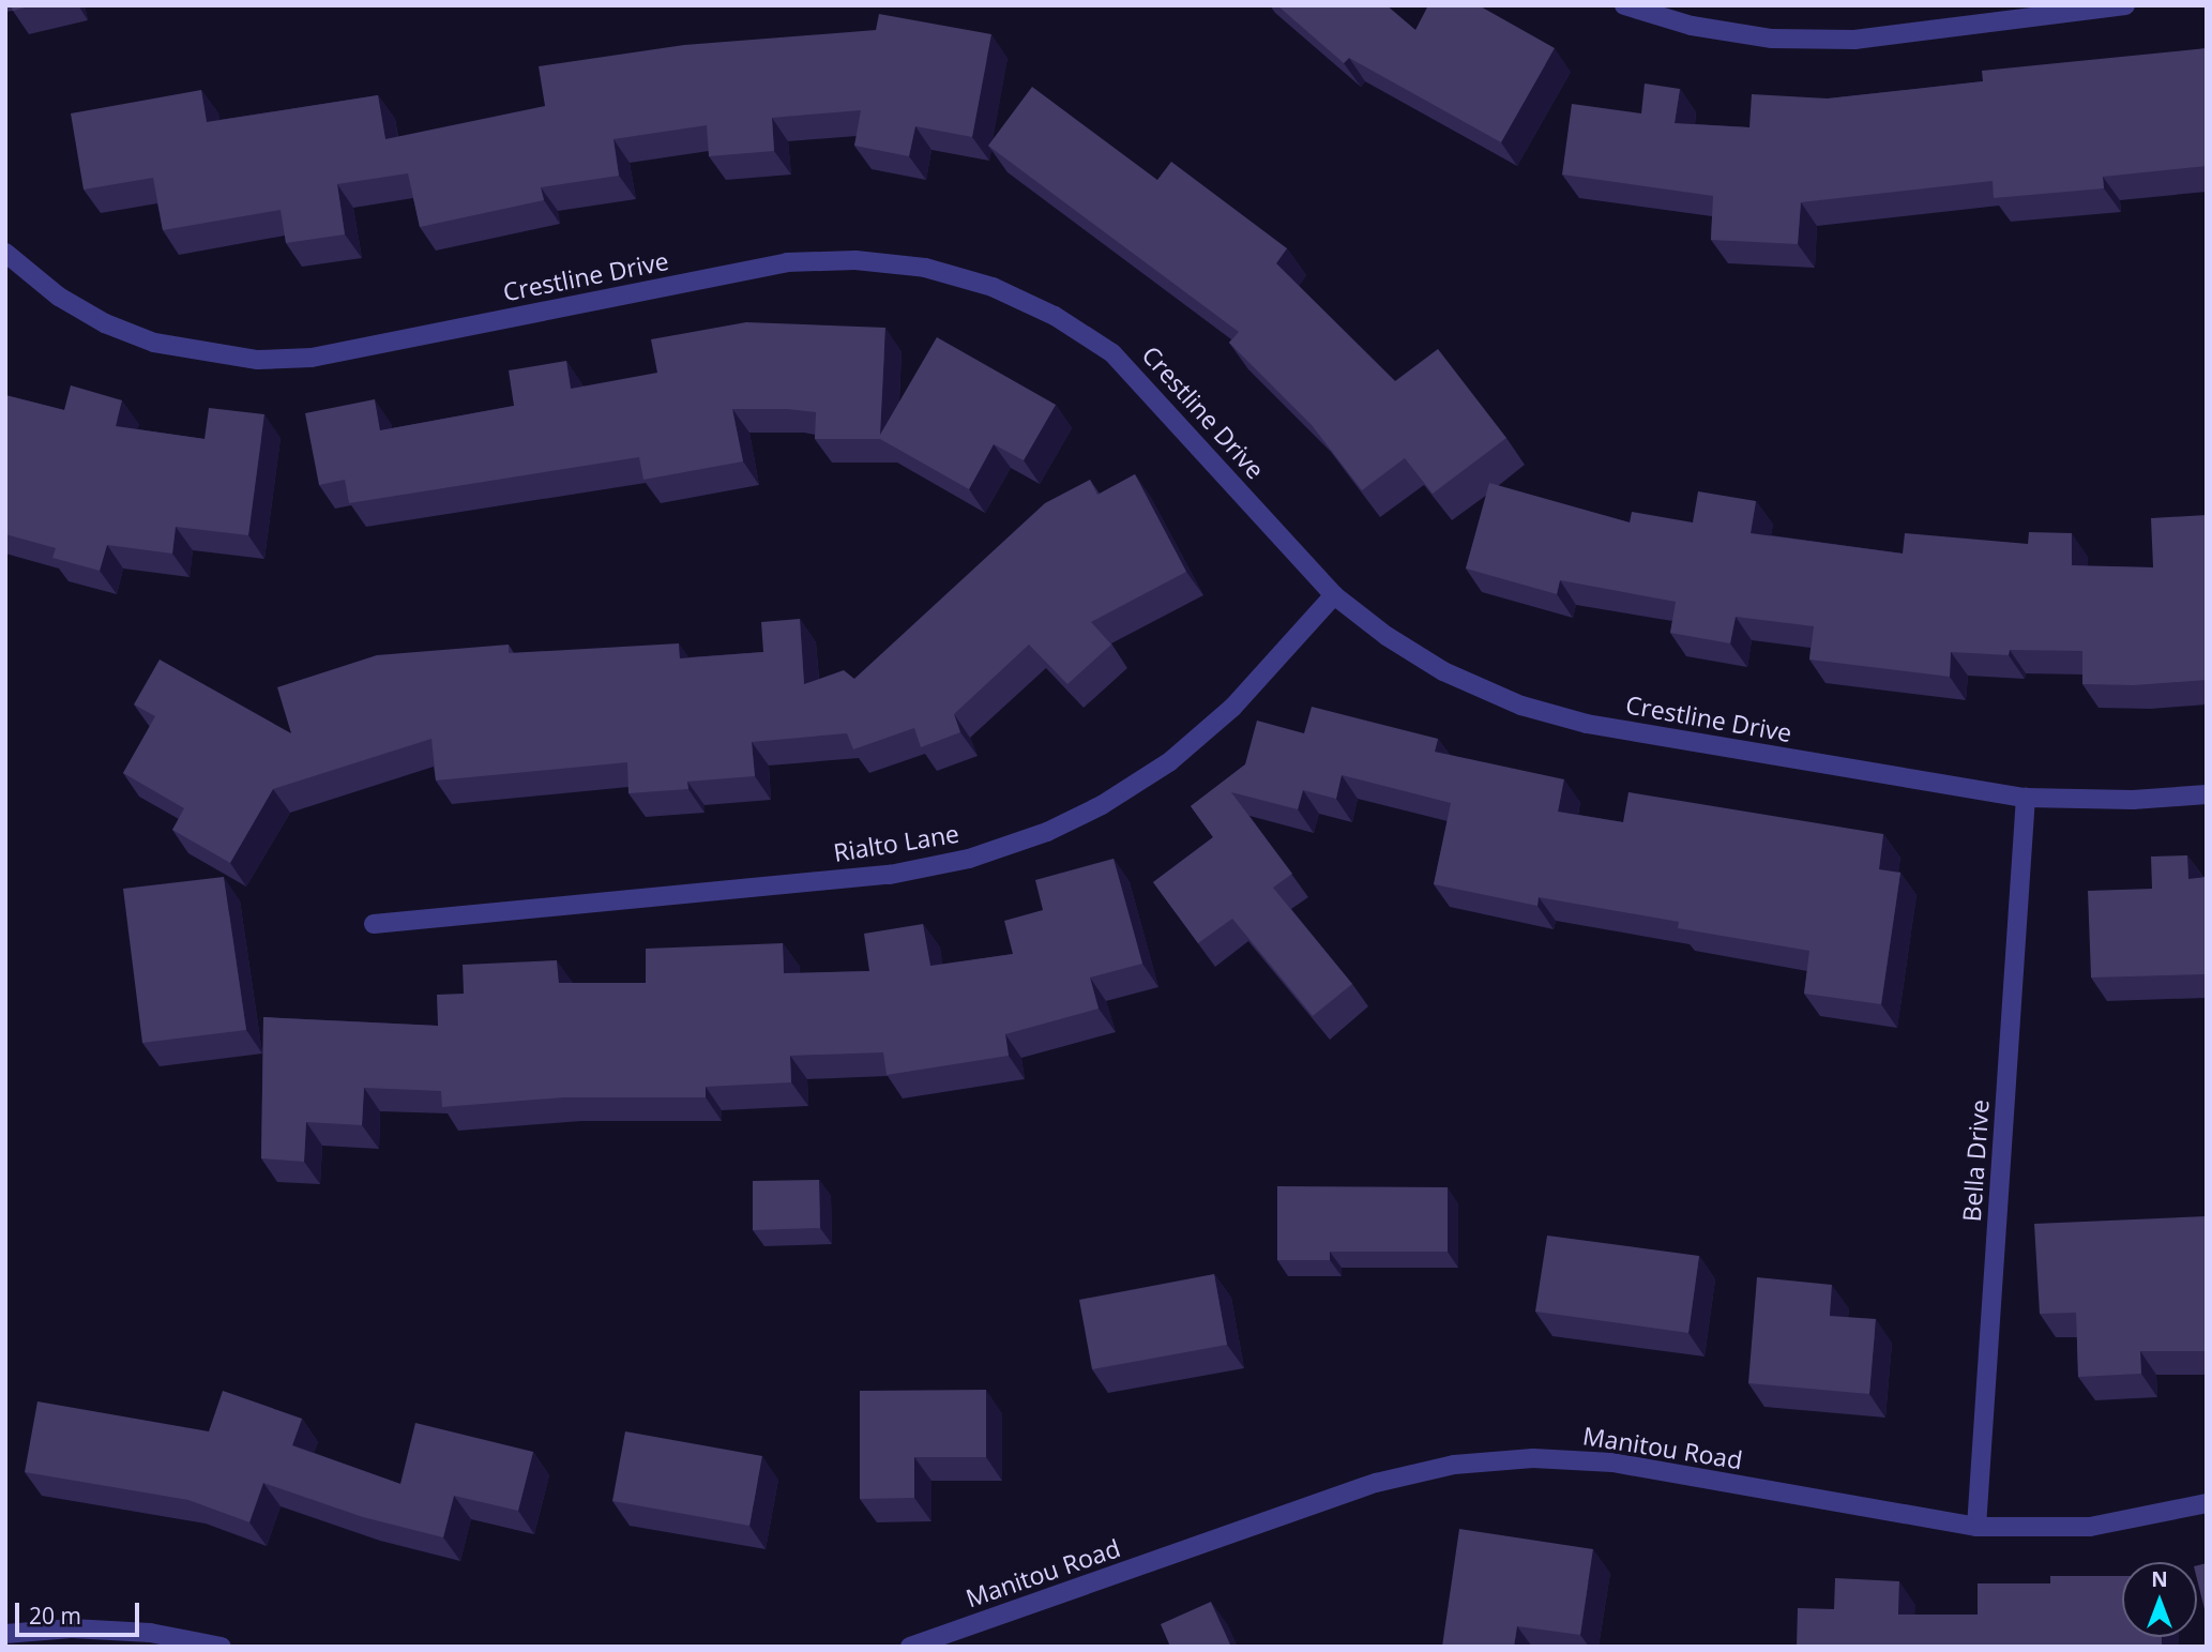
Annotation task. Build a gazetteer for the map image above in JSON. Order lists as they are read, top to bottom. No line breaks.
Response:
{"streets":{"street":["Crestline Drive","Rialto Lane","Bella Drive","Manitou Road"]},"crossings":[["Crestline Drive","Rialto Lane"],["Crestline Drive","Bella Drive"],["Bella Drive","Manitou Road"]],"scale_bar":"20 m","north":"top"}
